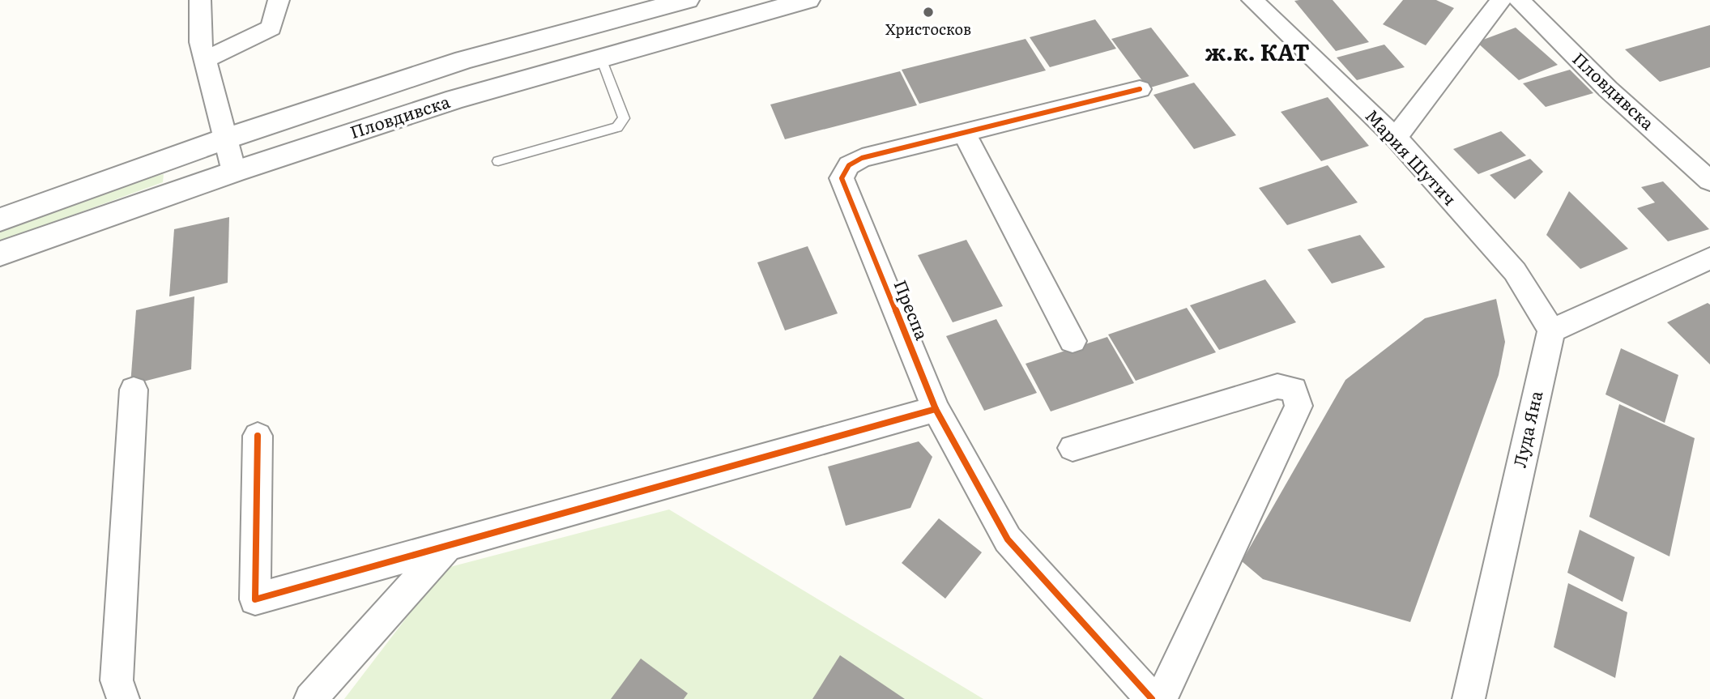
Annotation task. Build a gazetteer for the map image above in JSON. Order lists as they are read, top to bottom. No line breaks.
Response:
{"streets":{"street":["Пловдивска","Мария Шутич","Преспа","Луда Яна"]},"crossings":[["Мария Шутич","Луда Яна"]],"districts":["ж.к. КАТ"],"places":["Христосков"]}
